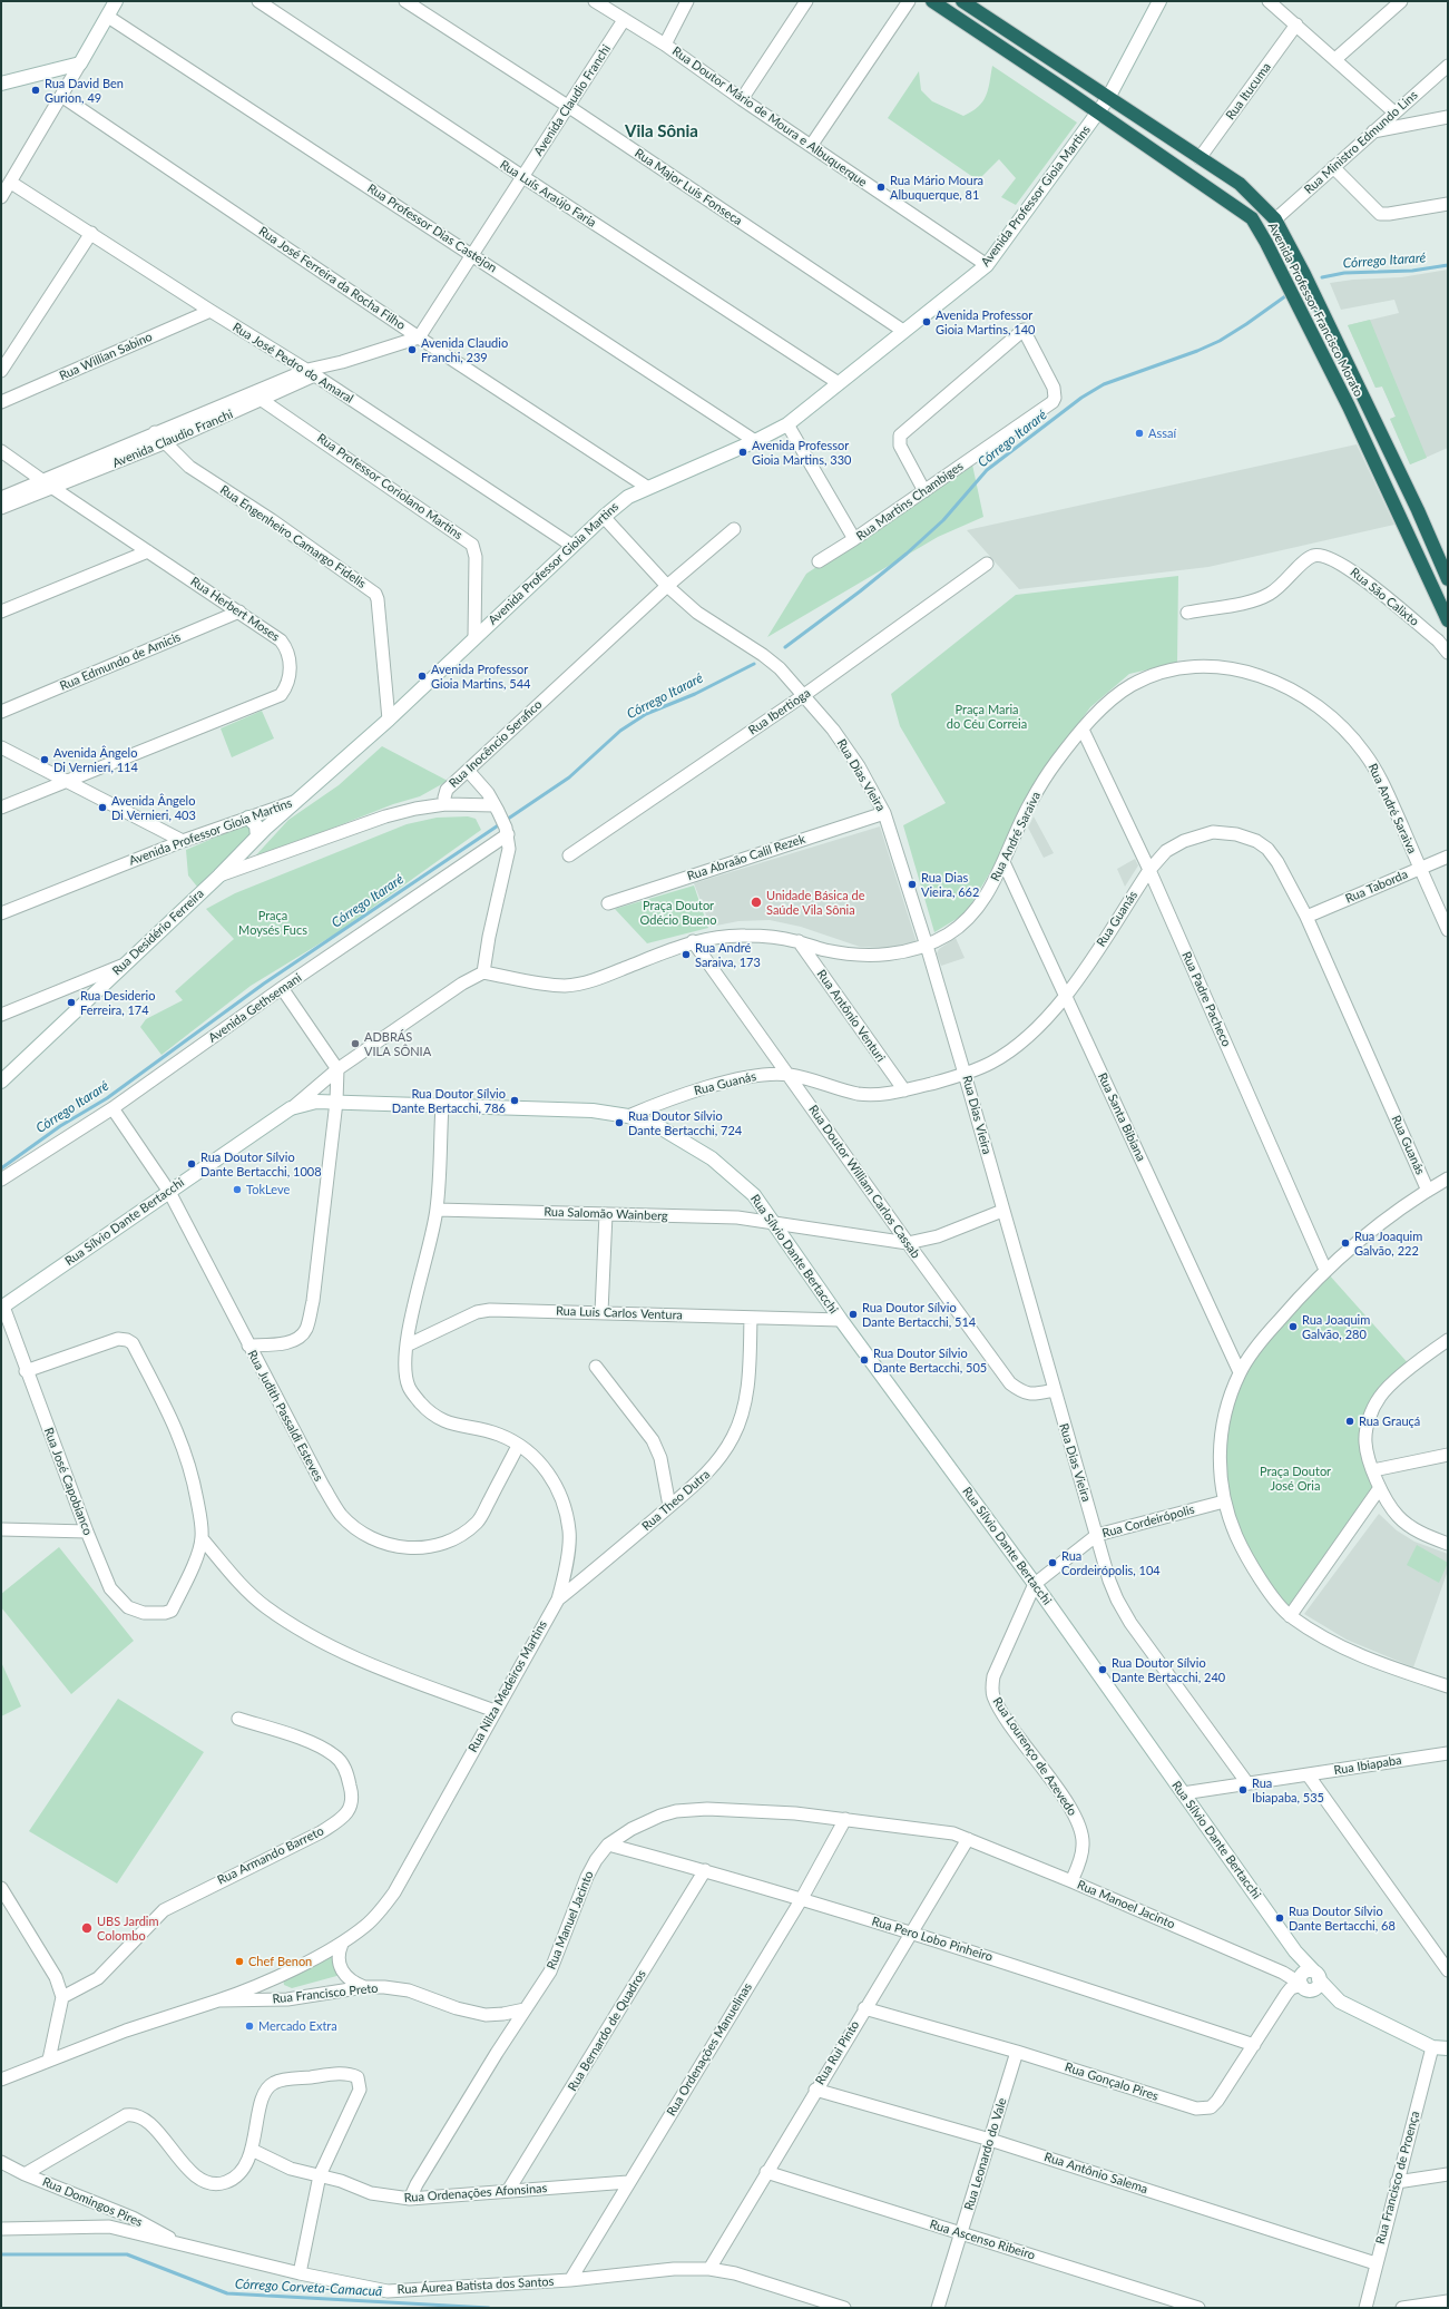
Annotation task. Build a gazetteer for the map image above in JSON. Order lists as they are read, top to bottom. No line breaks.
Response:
{"streets":{"highway":["Avenida Professor Francisco Morato"],"street":["Rua Itucuma","Avenida Claudio Franchi","Rua Doutor Mário de Moura e Albuquerque","Rua Ministro Edmundo Lins","Rua Major Luis Fonseca","Rua Luís Araújo Faria","Avenida Professor Gioia Martins","Rua Professor Dias Castejon","Rua José Ferreira da Rocha Filho","Rua Willian Sabino","Rua José Pedro do Amaral","Rua Professor Coriolano Martins","Rua Martins Chambiges","Rua Engenheiro Camargo Fidelis","Rua São Calixto","Rua Herbert Moses","Rua Edmundo de Amicis","Rua Ibertioga","Rua Inocêncio Serafico","Rua Dias Vieira","Rua André Saraiva","Rua Abraão Calil Rezek","Rua Taborda","Rua Guanás","Rua Desidério Ferreira","Rua Padre Pacheco","Avenida Gethsemani","Rua Antônio Venturi","Rua Santa Bibiana","Rua Doutor William Carlos Cassab","Rua Salomão Wainberg","Rua Sílvio Dante Bertacchi","Rua Luis Carlos Ventura","Rua Judith Passaldi Esteves","Rua José Capobianco","Rua Theo Dutra","Rua Cordeirópolis","Rua Nilza Medeiros Martins","Rua Lourenço de Azevedo","Rua Ibiapaba","Rua Armando Barreto","Rua Manoel Jacinto","Rua Manuel Jacinto","Rua Pero Lobo Pinheiro","Rua Francisco Preto","Rua Bernardo de Quadros","Rua Ordenações Manuelinas","Rua Rui Pinto","Rua Gonçalo Pires","Rua Leonardo do Vale","Rua Antônio Salema","Rua Francisco de Proença","Rua Ordenações Afonsinas","Rua Domingos Pires","Rua Ascenso Ribeiro","Rua Áurea Batista dos Santos"]},"crossings":[["Rua Itucuma","Avenida Professor Francisco Morato"],["Avenida Claudio Franchi","Rua Doutor Mário de Moura e Albuquerque"],["Avenida Claudio Franchi","Rua Major Luis Fonseca"],["Avenida Claudio Franchi","Rua Luís Araújo Faria"],["Avenida Claudio Franchi","Rua Professor Dias Castejon"],["Avenida Claudio Franchi","Rua José Ferreira da Rocha Filho"],["Avenida Claudio Franchi","Rua José Pedro do Amaral"],["Avenida Claudio Franchi","Rua Professor Coriolano Martins"],["Avenida Claudio Franchi","Rua Engenheiro Camargo Fidelis"],["Avenida Claudio Franchi","Rua Herbert Moses"],["Rua Doutor Mário de Moura e Albuquerque","Avenida Professor Gioia Martins"],["Rua Ministro Edmundo Lins","Avenida Professor Francisco Morato"],["Rua Major Luis Fonseca","Avenida Professor Gioia Martins"],["Rua Luís Araújo Faria","Avenida Professor Gioia Martins"],["Avenida Professor Gioia Martins","Rua Professor Dias Castejon"],["Avenida Professor Gioia Martins","Rua José Ferreira da Rocha Filho"],["Avenida Professor Gioia Martins","Avenida Professor Francisco Morato"],["Avenida Professor Gioia Martins","Rua José Pedro do Amaral"],["Avenida Professor Gioia Martins","Rua Professor Coriolano Martins"],["Avenida Professor Gioia Martins","Rua Engenheiro Camargo Fidelis"],["Avenida Professor Gioia Martins","Rua Dias Vieira"],["Avenida Professor Gioia Martins","Rua Desidério Ferreira"],["Rua Willian Sabino","Rua José Pedro do Amaral"],["Rua Herbert Moses","Rua Edmundo de Amicis"],["Rua Ibertioga","Rua Dias Vieira"],["Rua Inocêncio Serafico","Rua Dias Vieira"],["Rua Inocêncio Serafico","Rua Desidério Ferreira"],["Rua Dias Vieira","Rua André Saraiva"],["Rua Dias Vieira","Rua Abraão Calil Rezek"],["Rua Dias Vieira","Rua Guanás"],["Rua Dias Vieira","Rua Doutor William Carlos Cassab"],["Rua Dias Vieira","Rua Cordeirópolis"],["Rua Dias Vieira","Rua Ibiapaba"],["Rua André Saraiva","Rua Taborda"],["Rua André Saraiva","Rua Padre Pacheco"],["Rua André Saraiva","Rua Antônio Venturi"],["Rua André Saraiva","Rua Santa Bibiana"],["Rua André Saraiva","Rua Doutor William Carlos Cassab"],["Rua Taborda","Rua Guanás"],["Rua Guanás","Rua Padre Pacheco"],["Rua Guanás","Rua Antônio Venturi"],["Rua Guanás","Rua Santa Bibiana"],["Rua Guanás","Rua Doutor William Carlos Cassab"],["Rua Guanás","Rua Sílvio Dante Bertacchi"],["Avenida Gethsemani","Rua Judith Passaldi Esteves"],["Rua Doutor William Carlos Cassab","Rua Salomão Wainberg"],["Rua Salomão Wainberg","Rua Sílvio Dante Bertacchi"],["Rua Salomão Wainberg","Rua Nilza Medeiros Martins"],["Rua Sílvio Dante Bertacchi","Rua Luis Carlos Ventura"],["Rua Sílvio Dante Bertacchi","Rua Judith Passaldi Esteves"],["Rua Sílvio Dante Bertacchi","Rua José Capobianco"],["Rua Sílvio Dante Bertacchi","Rua Cordeirópolis"],["Rua Sílvio Dante Bertacchi","Rua Nilza Medeiros Martins"],["Rua Sílvio Dante Bertacchi","Rua Lourenço de Azevedo"],["Rua Sílvio Dante Bertacchi","Rua Ibiapaba"],["Rua Sílvio Dante Bertacchi","Rua Manoel Jacinto"],["Rua Sílvio Dante Bertacchi","Rua Gonçalo Pires"],["Rua Luis Carlos Ventura","Rua Theo Dutra"],["Rua Luis Carlos Ventura","Rua Nilza Medeiros Martins"],["Rua Judith Passaldi Esteves","Rua Nilza Medeiros Martins"],["Rua Theo Dutra","Rua Nilza Medeiros Martins"],["Rua Cordeirópolis","Rua Lourenço de Azevedo"],["Rua Nilza Medeiros Martins","Rua Francisco Preto"],["Rua Lourenço de Azevedo","Rua Manoel Jacinto"],["Rua Manoel Jacinto","Rua Manuel Jacinto"],["Rua Manoel Jacinto","Rua Rui Pinto"],["Rua Manoel Jacinto","Rua Gonçalo Pires"],["Rua Manoel Jacinto","Rua Francisco de Proença"],["Rua Manuel Jacinto","Rua Pero Lobo Pinheiro"],["Rua Manuel Jacinto","Rua Francisco Preto"],["Rua Manuel Jacinto","Rua Ordenações Manuelinas"],["Rua Manuel Jacinto","Rua Rui Pinto"],["Rua Manuel Jacinto","Rua Ordenações Afonsinas"],["Rua Pero Lobo Pinheiro","Rua Bernardo de Quadros"],["Rua Pero Lobo Pinheiro","Rua Ordenações Manuelinas"],["Rua Pero Lobo Pinheiro","Rua Rui Pinto"],["Rua Pero Lobo Pinheiro","Rua Gonçalo Pires"],["Rua Bernardo de Quadros","Rua Ordenações Afonsinas"],["Rua Ordenações Manuelinas","Rua Ordenações Afonsinas"],["Rua Ordenações Manuelinas","Rua Áurea Batista dos Santos"],["Rua Rui Pinto","Rua Gonçalo Pires"],["Rua Rui Pinto","Rua Antônio Salema"],["Rua Rui Pinto","Rua Ascenso Ribeiro"],["Rua Rui Pinto","Rua Áurea Batista dos Santos"],["Rua Gonçalo Pires","Rua Leonardo do Vale"],["Rua Leonardo do Vale","Rua Antônio Salema"],["Rua Leonardo do Vale","Rua Ascenso Ribeiro"],["Rua Antônio Salema","Rua Francisco de Proença"],["Rua Domingos Pires","Rua Áurea Batista dos Santos"]],"districts":["Vila Sônia"],"water":["Córrego Itararé","Córrego Corveta-Camacuã"],"parks":["Praça Maria do Céu Correia","Praça Doutor Odécio Bueno","Praça Moysés Fucs","Praça Doutor José Oria"],"places":["Rua David Ben Gurion, 49","Rua Mário Moura Albuquerque, 81","Avenida Professor Gioia Martins, 140","Avenida Claudio Franchi, 239","Assaí","Avenida Professor Gioia Martins, 330","Avenida Professor Gioia Martins, 544","Avenida Ângelo Di Vernieri, 114","Avenida Ângelo Di Vernieri, 403","Rua Dias Vieira, 662","Unidade Básica de Saúde Vila Sônia","Rua André Saraiva, 173","Rua Desiderio Ferreira, 174","ADBRÁS VILA SÔNIA","Rua Doutor Sílvio Dante Bertacchi, 786","Rua Doutor Sílvio Dante Bertacchi, 724","Rua Doutor Sílvio Dante Bertacchi, 1008","TokLeve","Rua Joaquim Galvão, 222","Rua Doutor Sílvio Dante Bertacchi, 514","Rua Joaquim Galvão, 280","Rua Doutor Sílvio Dante Bertacchi, 505","Rua Grauçá","Rua Cordeirópolis, 104","Rua Doutor Sílvio Dante Bertacchi, 240","Rua Ibiapaba, 535","Rua Doutor Sílvio Dante Bertacchi, 68","UBS Jardim Colombo","Chef Benon","Mercado Extra"]}
